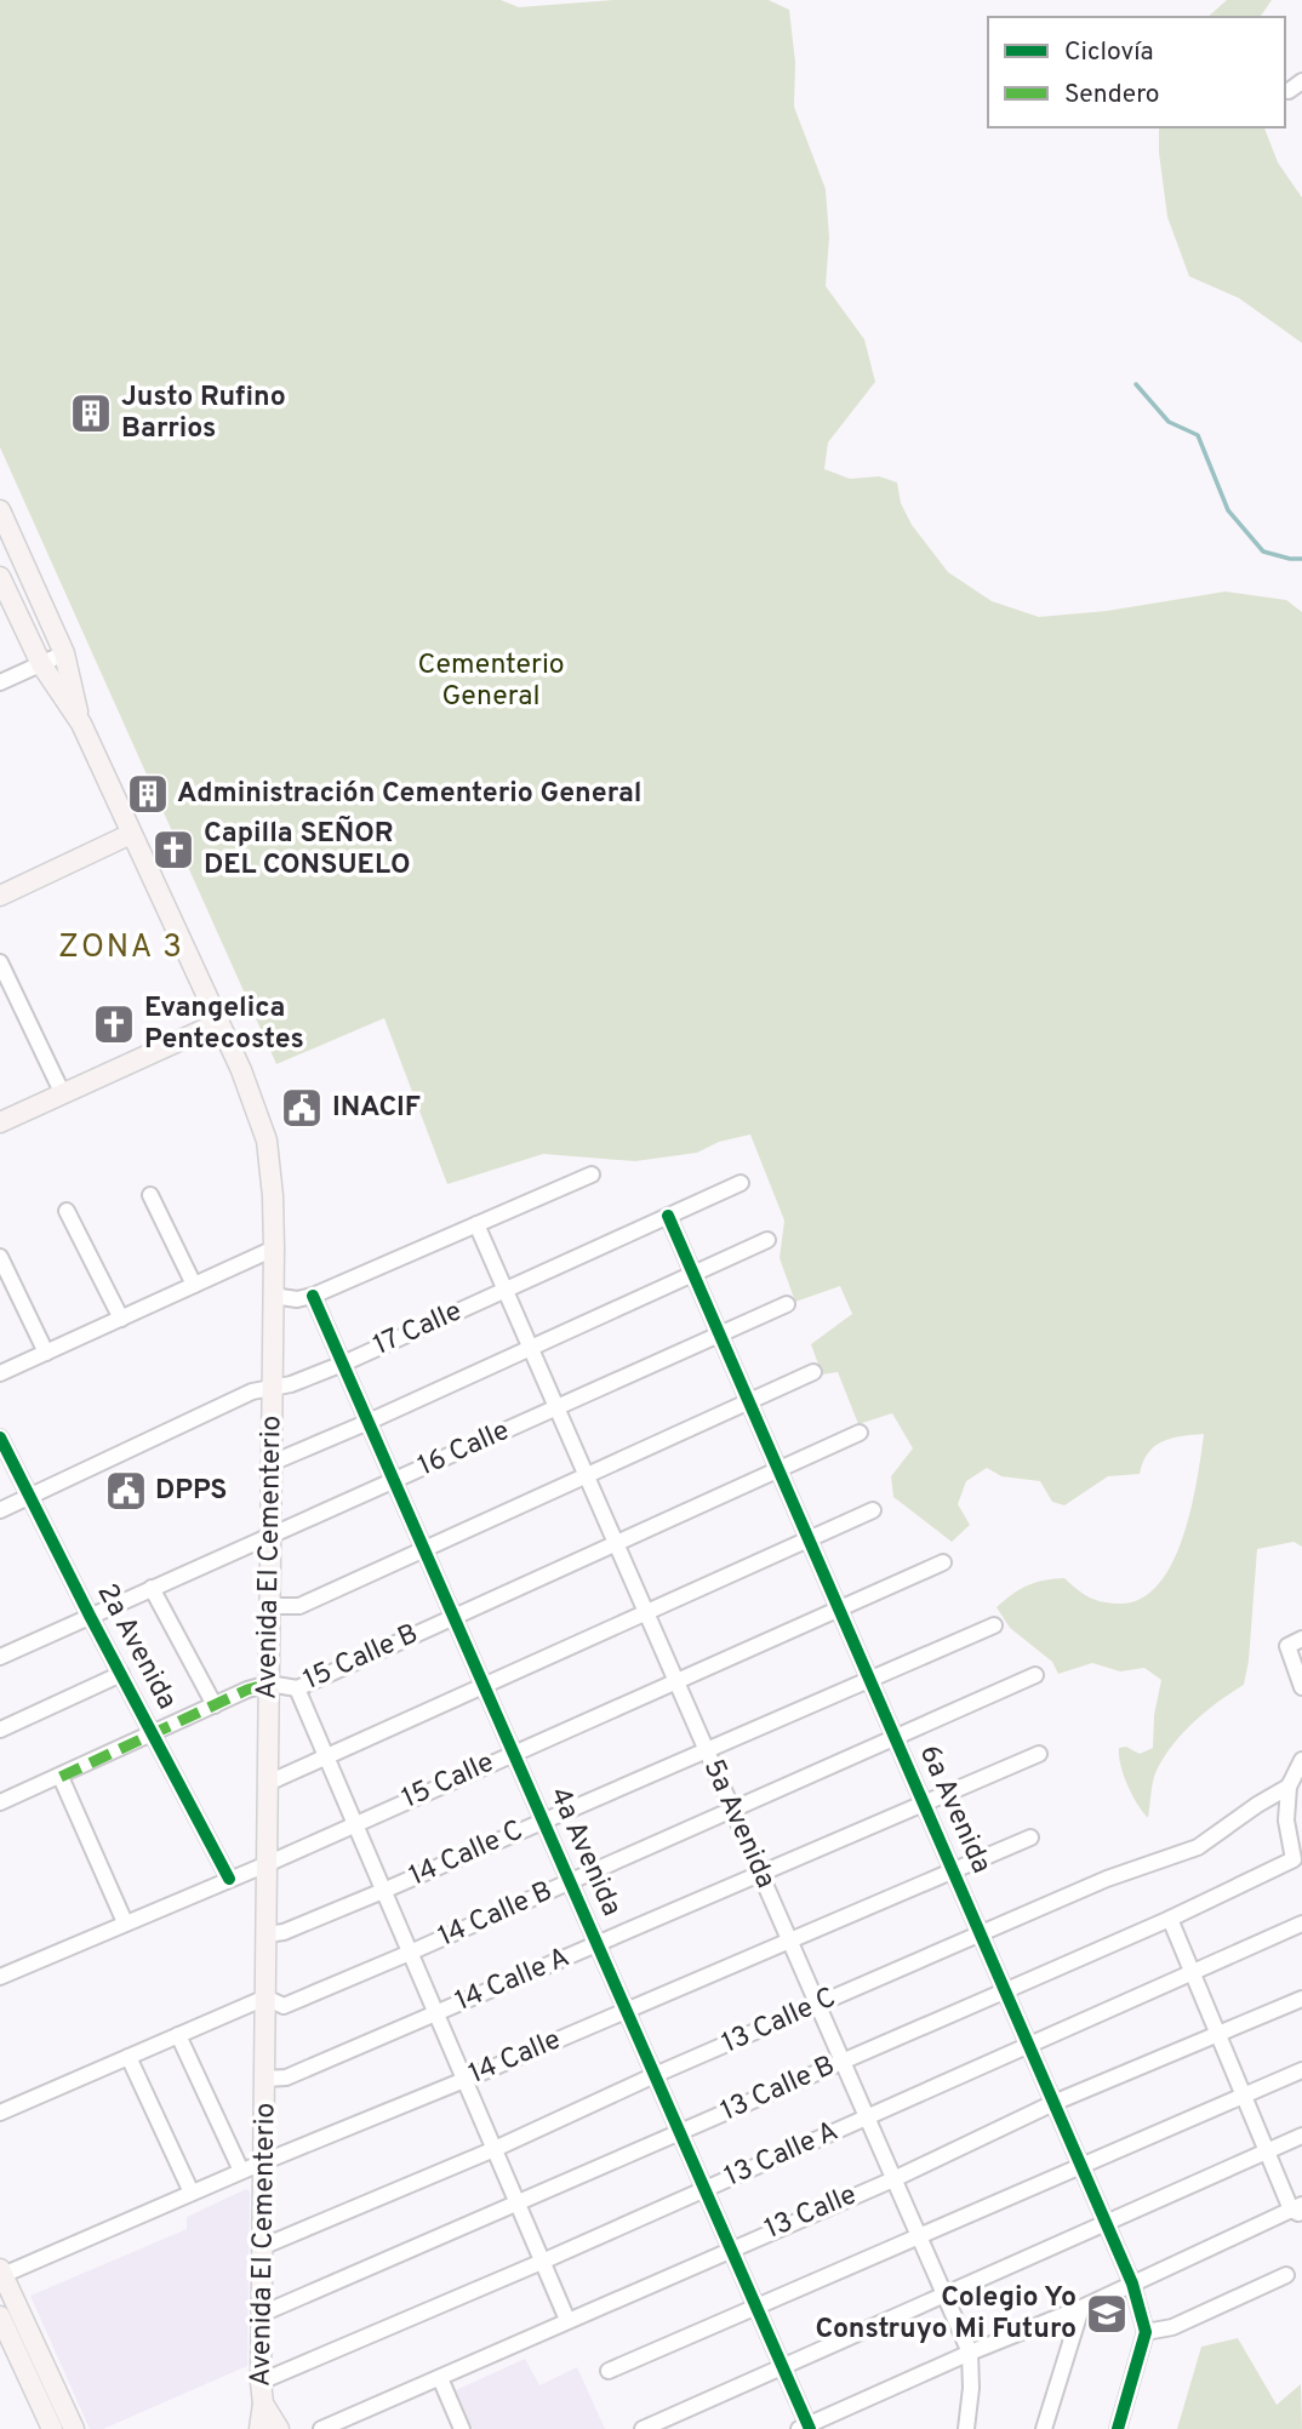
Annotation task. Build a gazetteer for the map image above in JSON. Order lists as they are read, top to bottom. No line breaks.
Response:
{"streets":{"main road":["Avenida El Cementerio"],"street":["17 Calle","16 Calle","2a Avenida","15 Calle B","15 Calle","6a Avenida","5a Avenida","4a Avenida","14 Calle C","14 Calle B","14 Calle A","13 Calle C","14 Calle","13 Calle B","13 Calle A","13 Calle"]},"crossings":[["17 Calle","Avenida El Cementerio"],["17 Calle","2a Avenida"],["17 Calle","6a Avenida"],["17 Calle","5a Avenida"],["17 Calle","4a Avenida"],["16 Calle","Avenida El Cementerio"],["16 Calle","2a Avenida"],["16 Calle","6a Avenida"],["16 Calle","5a Avenida"],["16 Calle","4a Avenida"],["Avenida El Cementerio","15 Calle B"],["Avenida El Cementerio","15 Calle"],["Avenida El Cementerio","14 Calle C"],["Avenida El Cementerio","14 Calle B"],["Avenida El Cementerio","14 Calle A"],["Avenida El Cementerio","13 Calle C"],["Avenida El Cementerio","14 Calle"],["Avenida El Cementerio","13 Calle B"],["Avenida El Cementerio","13 Calle A"],["2a Avenida","15 Calle B"],["2a Avenida","15 Calle"],["15 Calle B","6a Avenida"],["15 Calle B","5a Avenida"],["15 Calle B","4a Avenida"],["15 Calle","6a Avenida"],["15 Calle","5a Avenida"],["15 Calle","4a Avenida"],["6a Avenida","14 Calle C"],["6a Avenida","14 Calle B"],["6a Avenida","14 Calle A"],["6a Avenida","13 Calle C"],["6a Avenida","14 Calle"],["6a Avenida","13 Calle B"],["6a Avenida","13 Calle A"],["6a Avenida","13 Calle"],["5a Avenida","14 Calle C"],["5a Avenida","14 Calle B"],["5a Avenida","14 Calle A"],["5a Avenida","13 Calle C"],["5a Avenida","14 Calle"],["5a Avenida","13 Calle B"],["5a Avenida","13 Calle A"],["5a Avenida","13 Calle"],["4a Avenida","14 Calle C"],["4a Avenida","14 Calle B"],["4a Avenida","14 Calle A"],["4a Avenida","13 Calle C"],["4a Avenida","14 Calle"],["4a Avenida","13 Calle B"],["4a Avenida","13 Calle A"],["4a Avenida","13 Calle"],["13 Calle C","13 Calle B"]],"districts":["ZONA 3"],"parks":["Cementerio General"],"places":{"building":["Justo Rufino Barrios","Administración Cementerio General"],"church":["Capilla SEÑOR DEL CONSUELO","Evangelica Pentecostes"],"public building":["INACIF","DPPS"],"school or university":["Colegio Yo Construyo Mi Futuro"]},"legend":["Ciclovía","Sendero"]}
